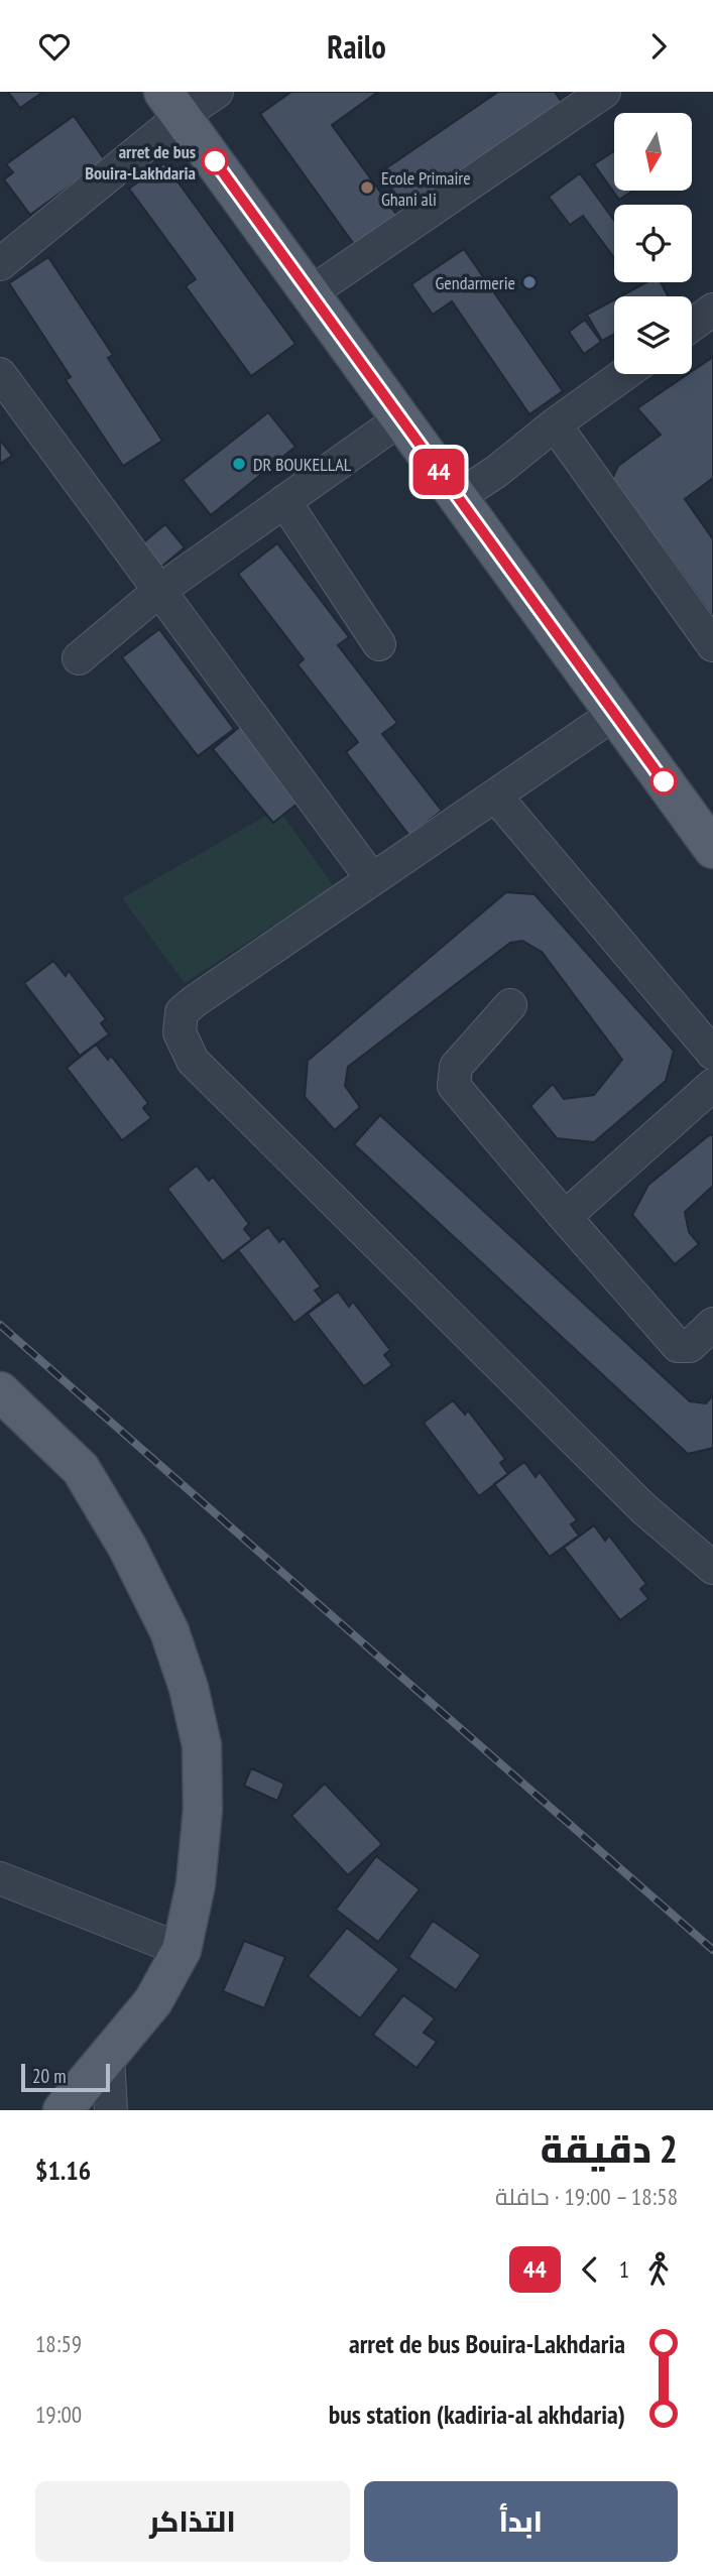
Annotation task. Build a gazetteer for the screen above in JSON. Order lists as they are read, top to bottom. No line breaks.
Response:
{"places":["arret de bus Bouira-Lakhdaria","Ecole Primaire Ghani ali","Gendarmerie","DR BOUKELLAL"],"lines":["bus line 44"],"scale_bar":"20 m","north":"bottom","page":{"header":"Railo","on_map":"44","scale":"20 m","heading":["2 دقيقة","18:58 – 19:00 · حافلة","$1.16"],"legs":["1","44"],"list":[{"name":"arret de bus Bouira-Lakhdaria","value":"18:59"},{"name":"bus station (kadiria-al akhdaria)","value":"19:00"}],"buttons":["ابدأ","التذاكر"]}}
